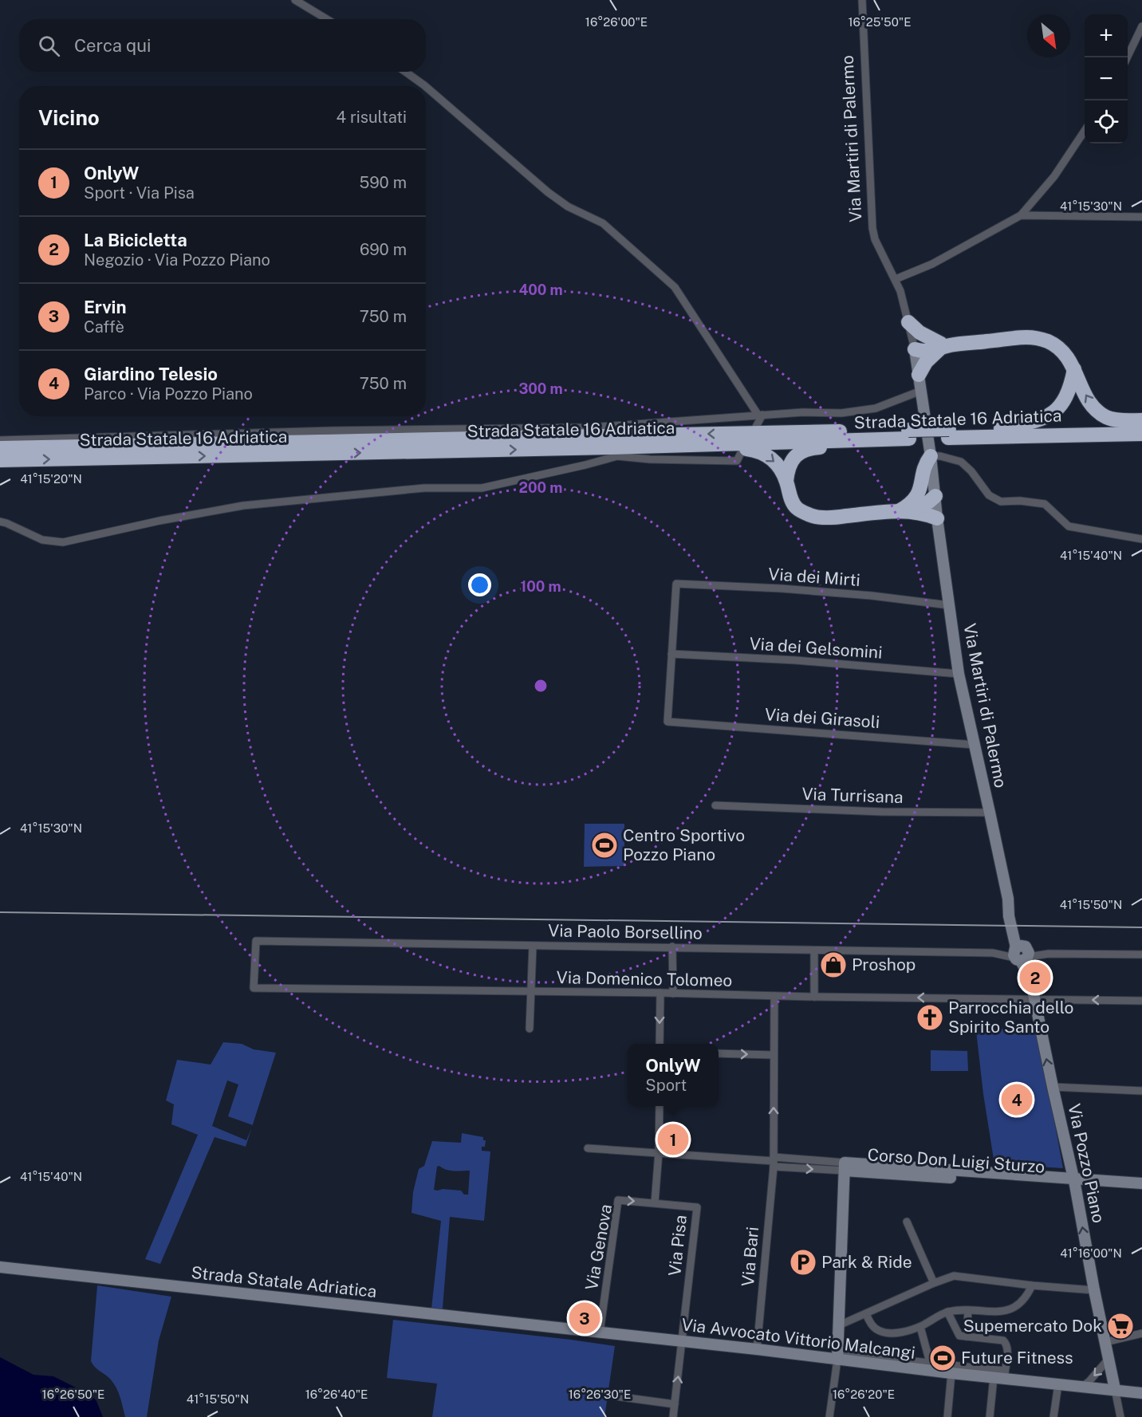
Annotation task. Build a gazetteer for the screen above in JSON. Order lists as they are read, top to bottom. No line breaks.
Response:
{"streets":{"highway":["Strada Statale 16 Adriatica"],"street":["Via Martiri di Palermo","Via dei Mirti","Via dei Gelsomini","Via dei Girasoli","Via Turrisana","Via Paolo Borsellino","Via Domenico Tolomeo","Corso Don Luigi Sturzo","Via Pozzo Piano","Via Pisa","Via Genova","Via Bari","Strada Statale Adriatica","Via Avvocato Vittorio Malcangi"]},"crossings":[["Via Martiri di Palermo","Via dei Mirti"],["Via Martiri di Palermo","Via dei Gelsomini"],["Via Martiri di Palermo","Via dei Girasoli"],["Via Martiri di Palermo","Via Turrisana"],["Via Martiri di Palermo","Via Pozzo Piano"],["Via dei Mirti","Via dei Gelsomini"],["Via dei Mirti","Via dei Girasoli"],["Via dei Gelsomini","Via dei Girasoli"],["Via Paolo Borsellino","Via Domenico Tolomeo"],["Via Paolo Borsellino","Via Pozzo Piano"],["Via Domenico Tolomeo","Via Pozzo Piano"],["Via Domenico Tolomeo","Via Bari"],["Corso Don Luigi Sturzo","Via Pozzo Piano"],["Corso Don Luigi Sturzo","Via Pisa"],["Corso Don Luigi Sturzo","Via Bari"],["Via Pozzo Piano","Via Avvocato Vittorio Malcangi"],["Via Pisa","Via Genova"],["Via Pisa","Via Avvocato Vittorio Malcangi"],["Via Genova","Via Avvocato Vittorio Malcangi"],["Via Bari","Via Avvocato Vittorio Malcangi"],["Strada Statale Adriatica","Via Avvocato Vittorio Malcangi"]],"one_way":["Via Pozzo Piano","Via Genova"],"places":{"sports":["Centro Sportivo Pozzo Piano","Future Fitness"],"shop":["Proshop"],"church":["Parrocchia dello Spirito Santo"],"parking":["Park & Ride"],"supermarket":["Supemercato Dok"]},"north":"bottom right","page":{"map_buttons":["+","−"],"search":"Cerca qui","heading":["Vicino","4 risultati"],"list":[{"mark":"1","name":"OnlyW","note":"Sport · Via Pisa","value":"590 m"},{"mark":"2","name":"La Bicicletta","note":"Negozio · Via Pozzo Piano","value":"690 m"},{"mark":"3","name":"Ervin","note":"Caffè","value":"750 m"},{"mark":"4","name":"Giardino Telesio","note":"Parco · Via Pozzo Piano","value":"750 m"}],"pins":["2","4","1","3"],"popup":["OnlyW","Sport"]},"coordinates":["16°26'00\"E","16°25'50\"E","41°15'30\"N","41°15'20\"N","41°15'40\"N","41°15'50\"N","41°16'00\"N","16°26'50\"E","16°26'40\"E","16°26'30\"E","16°26'20\"E"],"rings":["400 m","300 m","200 m","100 m"]}
